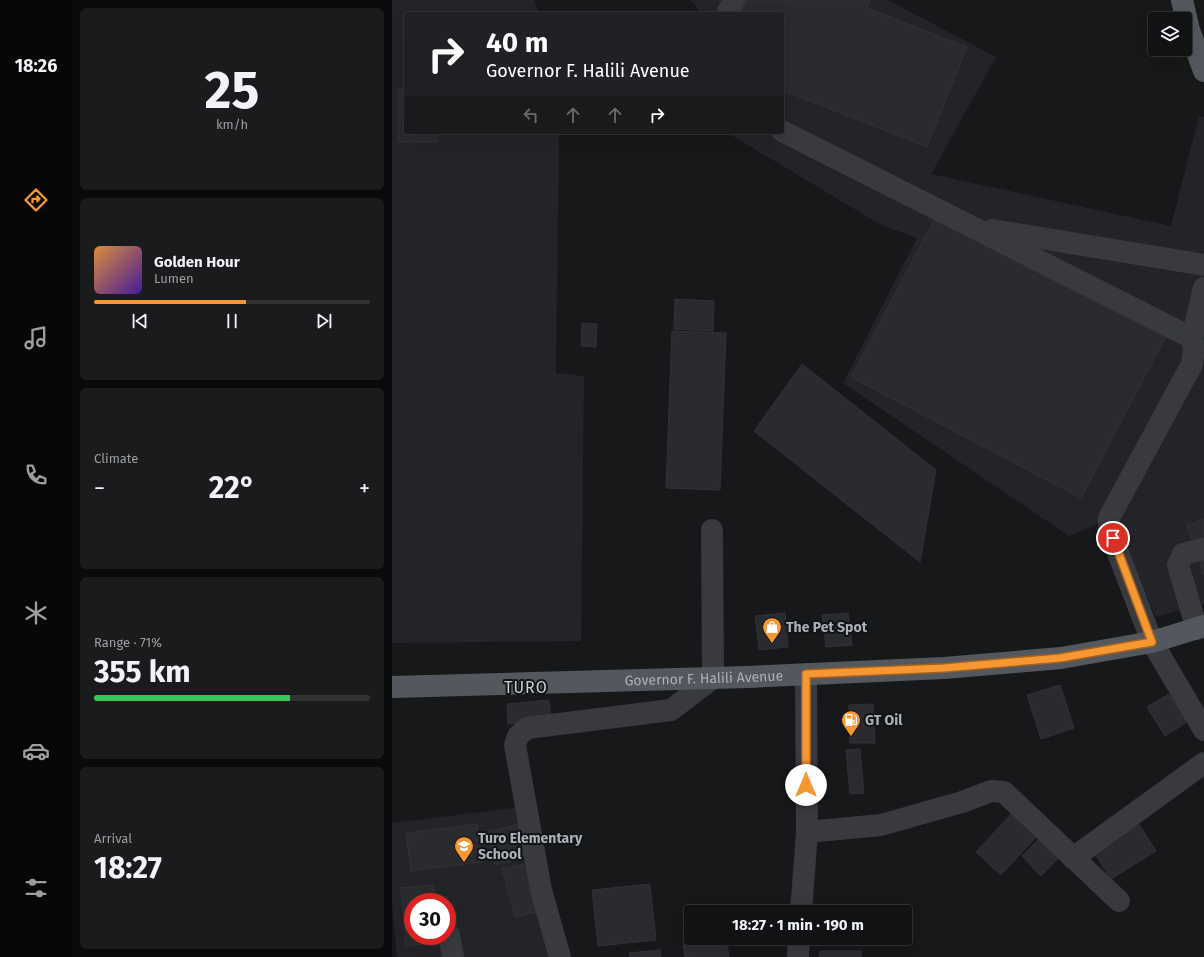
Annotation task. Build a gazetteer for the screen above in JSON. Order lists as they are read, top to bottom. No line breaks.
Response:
{"streets":{"main road":["Governor F. Halili Avenue"]},"districts":["TURO"],"places":{"shop":["The Pet Spot"],"fuel station":["GT Oil"],"school or university":["Turo Elementary School"]},"page":{"tabs":"18:26","tile":[["25","km/h"],"Climate",["Range · 71%","355 km"],["Arrival","18:27"]],"turn":["40 m","Governor F. Halili Avenue"],"song":["Golden Hour","Lumen"],"heat":["−","22°","+"],"limit":"30","trip":"18:27 · 1 min · 190 m"}}
